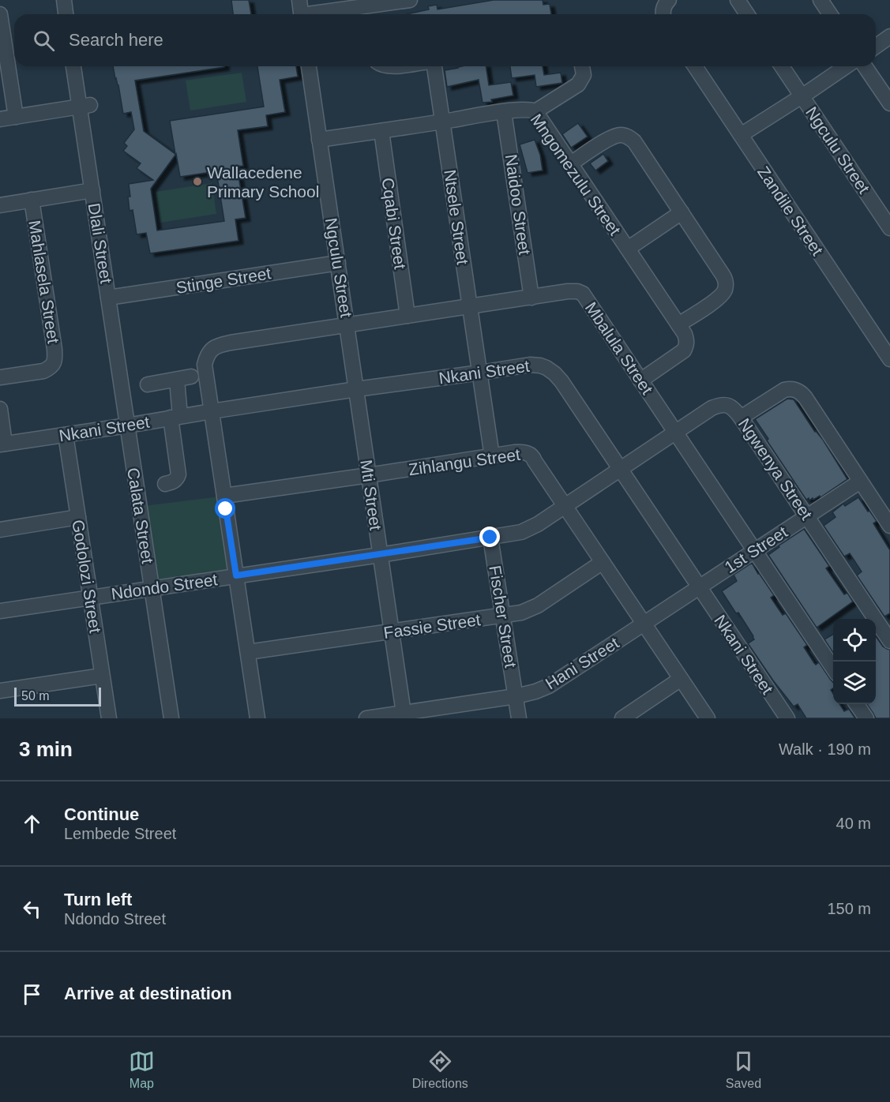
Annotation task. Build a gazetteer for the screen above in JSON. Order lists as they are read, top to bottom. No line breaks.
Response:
{"streets":{"street":["Ngculu Street","Mngomezulu Street","Naidoo Street","Zandile Street","Ntsele Street","Cqabi Street","Dlali Street","Stinge Street","Mahlasela Street","Mbalula Street","Nkani Street","Zihlangu Street","Ngwenya Street","Mti Street","Calata Street","1st Street","Godolozi Street","Ndondo Street","Fischer Street","Fassie Street","Hani Street"]},"crossings":[["Ngculu Street","Mngomezulu Street"],["Ngculu Street","Stinge Street"],["Ngculu Street","Mbalula Street"],["Ngculu Street","Nkani Street"],["Ngculu Street","Mti Street"],["Mngomezulu Street","Naidoo Street"],["Mngomezulu Street","Ntsele Street"],["Mngomezulu Street","Cqabi Street"],["Mngomezulu Street","Mbalula Street"],["Naidoo Street","Mbalula Street"],["Ntsele Street","Mbalula Street"],["Ntsele Street","Nkani Street"],["Ntsele Street","Zihlangu Street"],["Cqabi Street","Mbalula Street"],["Dlali Street","Stinge Street"],["Dlali Street","Nkani Street"],["Dlali Street","Calata Street"],["Mbalula Street","Nkani Street"],["Mbalula Street","Ngwenya Street"],["Mbalula Street","1st Street"],["Nkani Street","Ngwenya Street"],["Nkani Street","Mti Street"],["Nkani Street","Calata Street"],["Nkani Street","1st Street"],["Nkani Street","Godolozi Street"],["Nkani Street","Ndondo Street"],["Nkani Street","Hani Street"],["Zihlangu Street","Mti Street"],["Zihlangu Street","Ndondo Street"],["Zihlangu Street","Fassie Street"],["Zihlangu Street","Hani Street"],["Ngwenya Street","1st Street"],["Ngwenya Street","Ndondo Street"],["Mti Street","Ndondo Street"],["Mti Street","Fassie Street"],["Mti Street","Hani Street"],["Calata Street","Ndondo Street"],["1st Street","Hani Street"],["Godolozi Street","Ndondo Street"],["Ndondo Street","Fischer Street"],["Fischer Street","Fassie Street"],["Fischer Street","Hani Street"]],"places":["Wallacedene Primary School"],"scale_bar":"50 m","page":{"search":"Search here","scale":"50 m","heading":["3 min","Walk · 190 m"],"list":[["Continue","Lembede Street","40 m"],["Turn left","Ndondo Street","150 m"],"Arrive at destination"],"nav":["Map","Directions","Saved"]}}
